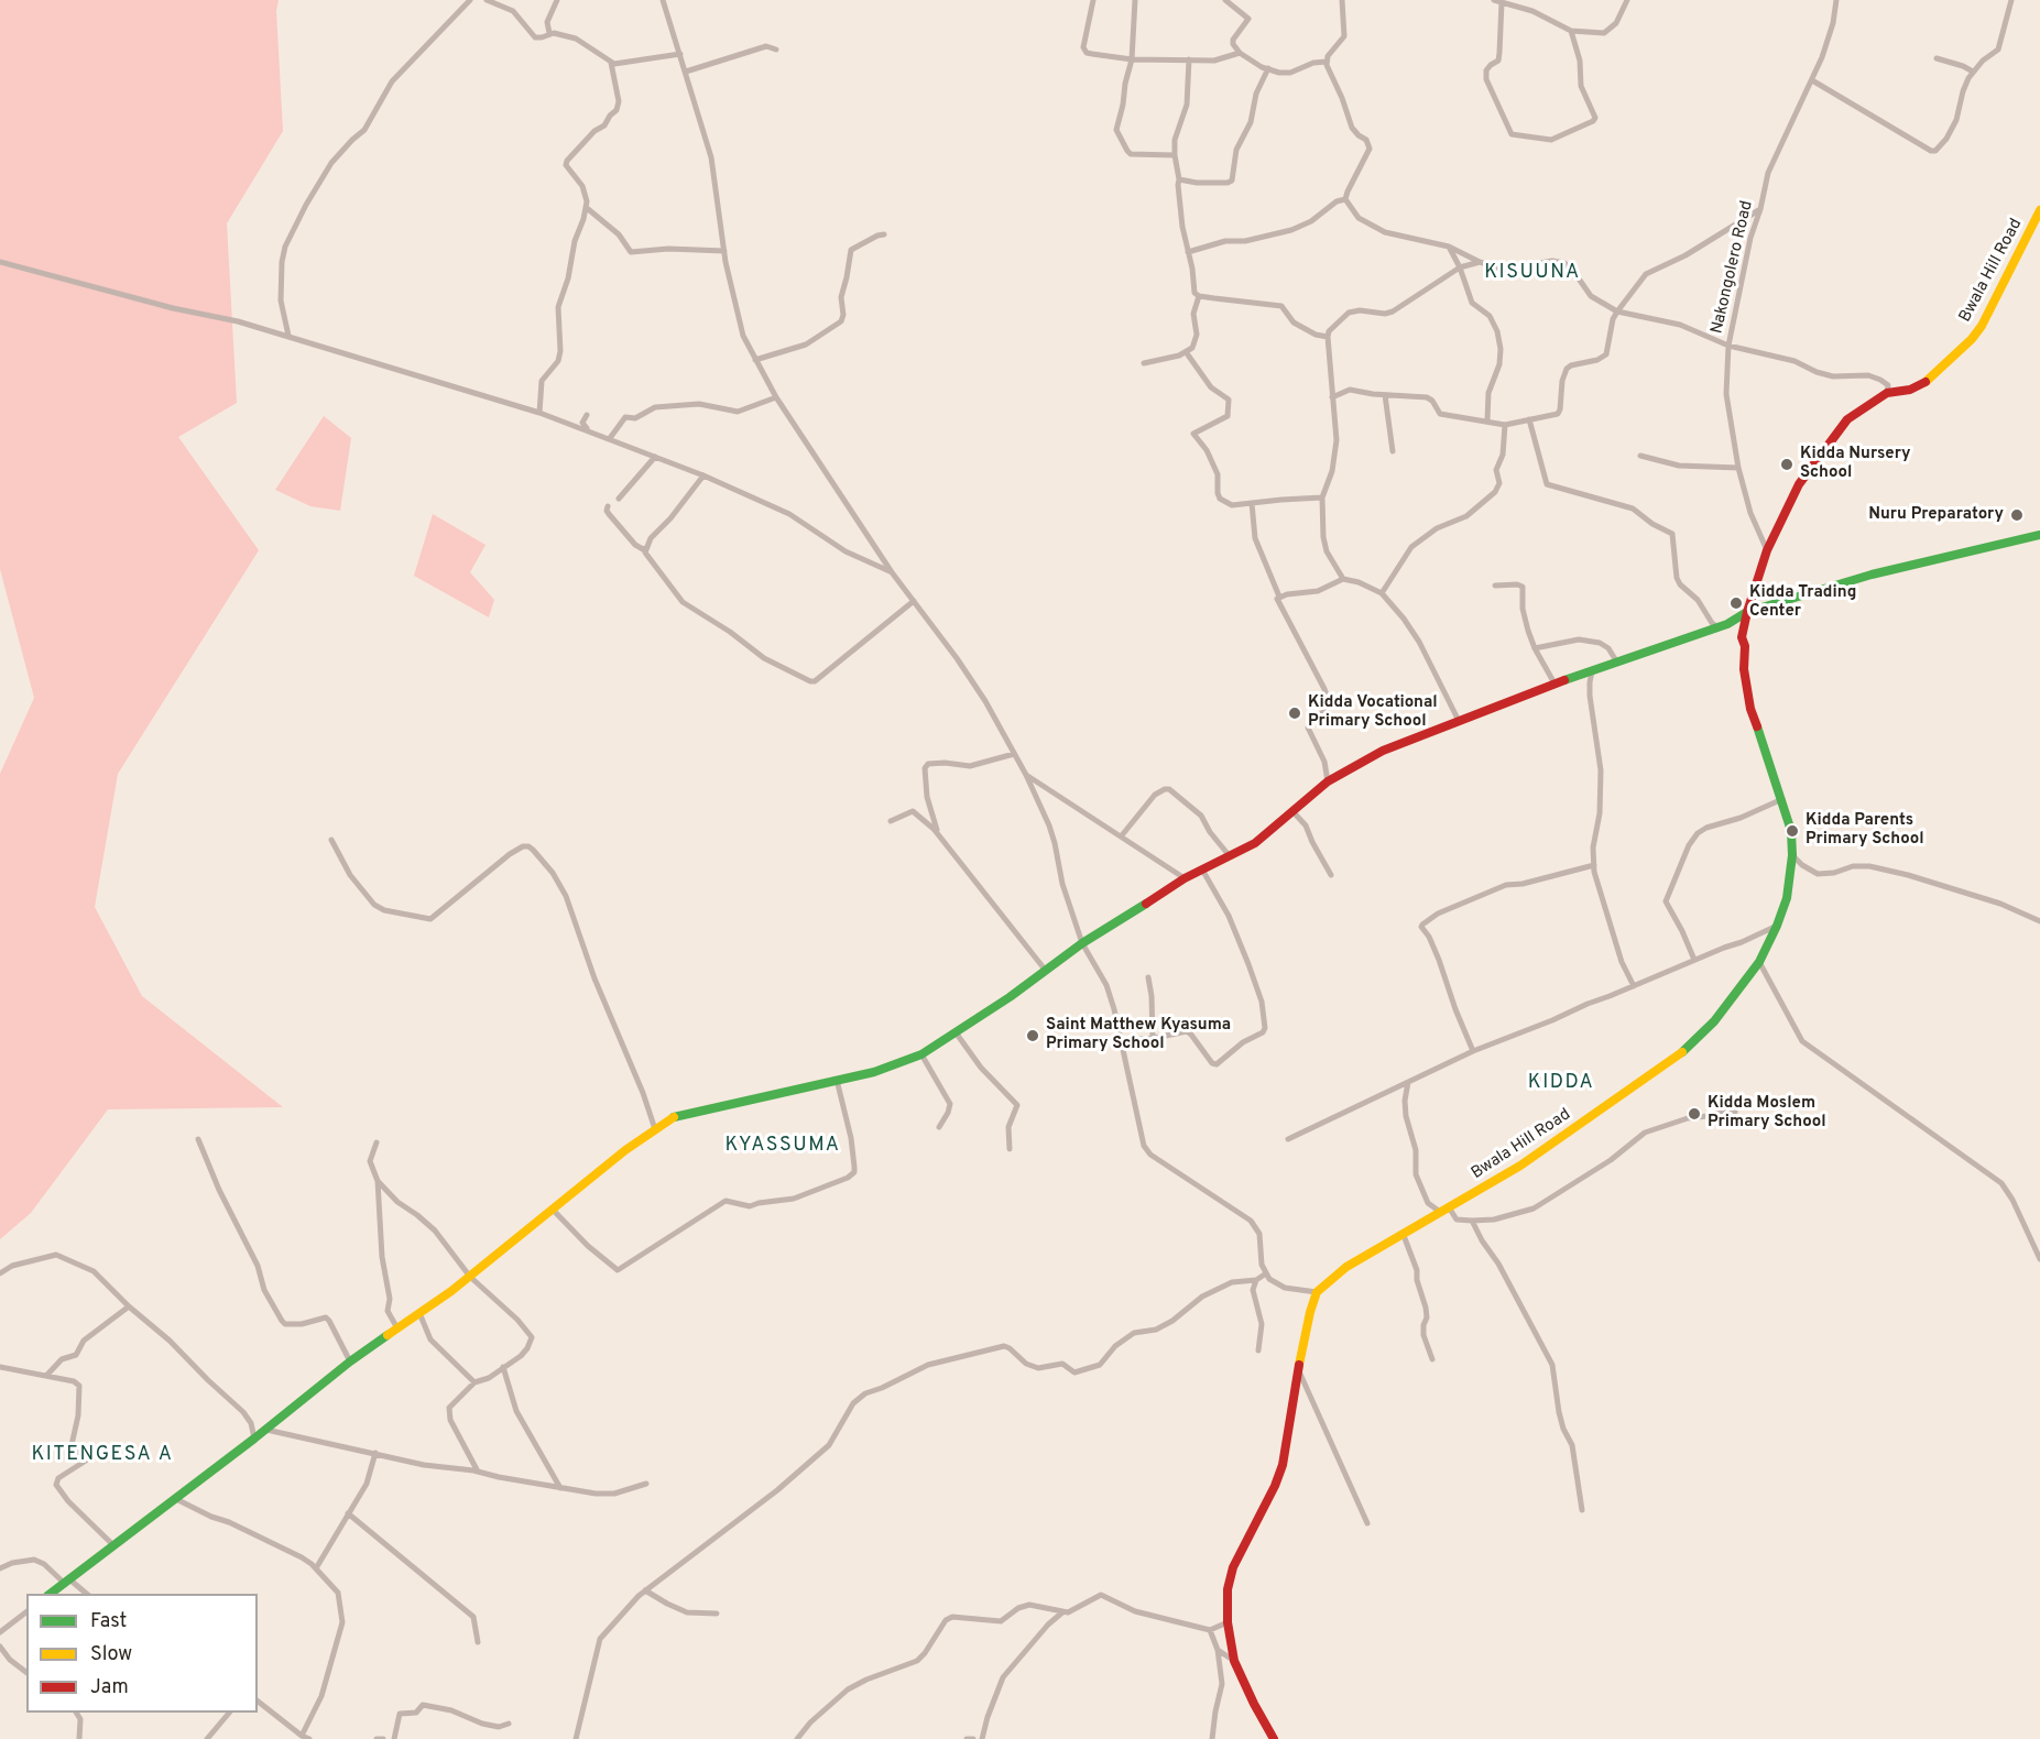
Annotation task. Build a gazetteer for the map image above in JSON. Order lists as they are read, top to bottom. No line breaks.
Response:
{"streets":{"street":["Nakongolero Road","Bwala Hill Road"]},"crossings":[["Nakongolero Road","Bwala Hill Road"]],"districts":["KISUUNA","KIDDA","KYASSUMA","KITENGESA A"],"places":["Kidda Nursery School","Nuru Preparatory","Kidda Trading Center","Kidda Vocational Primary School","Kidda Parents Primary School","Saint Matthew Kyasuma Primary School","Kidda Moslem Primary School"],"legend":["Fast","Slow","Jam"]}
